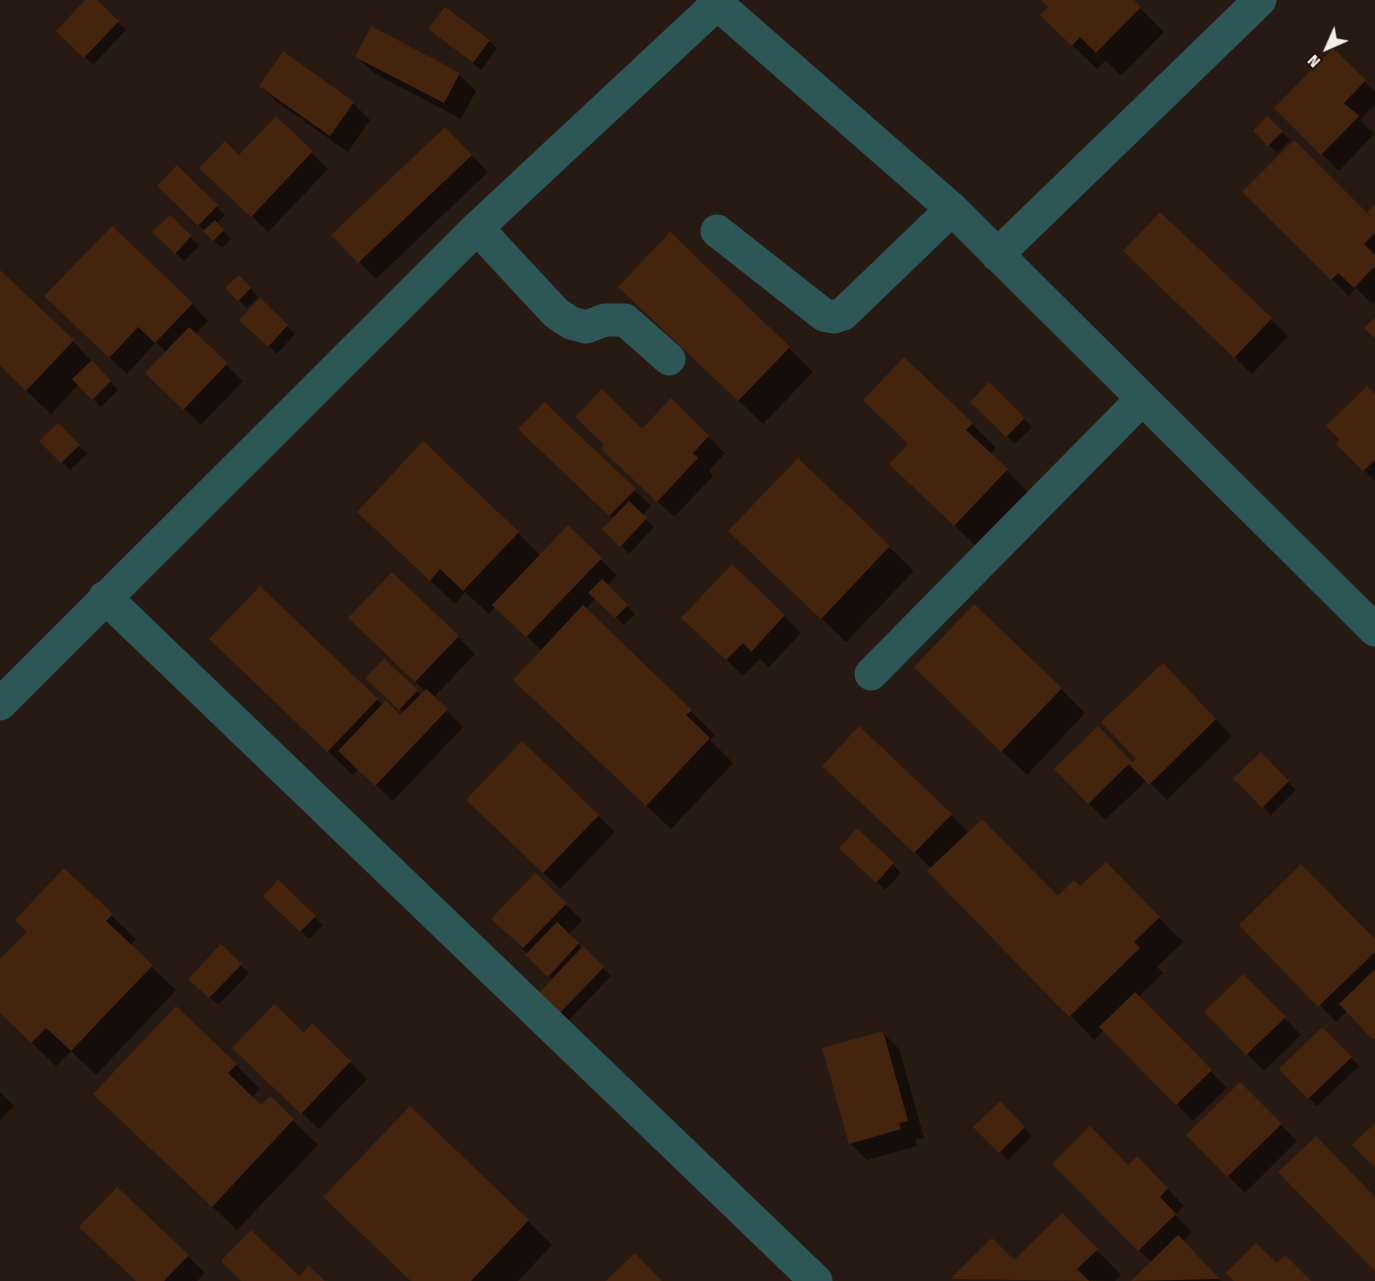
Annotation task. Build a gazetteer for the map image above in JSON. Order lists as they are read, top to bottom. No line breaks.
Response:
{"north":"bottom left"}
